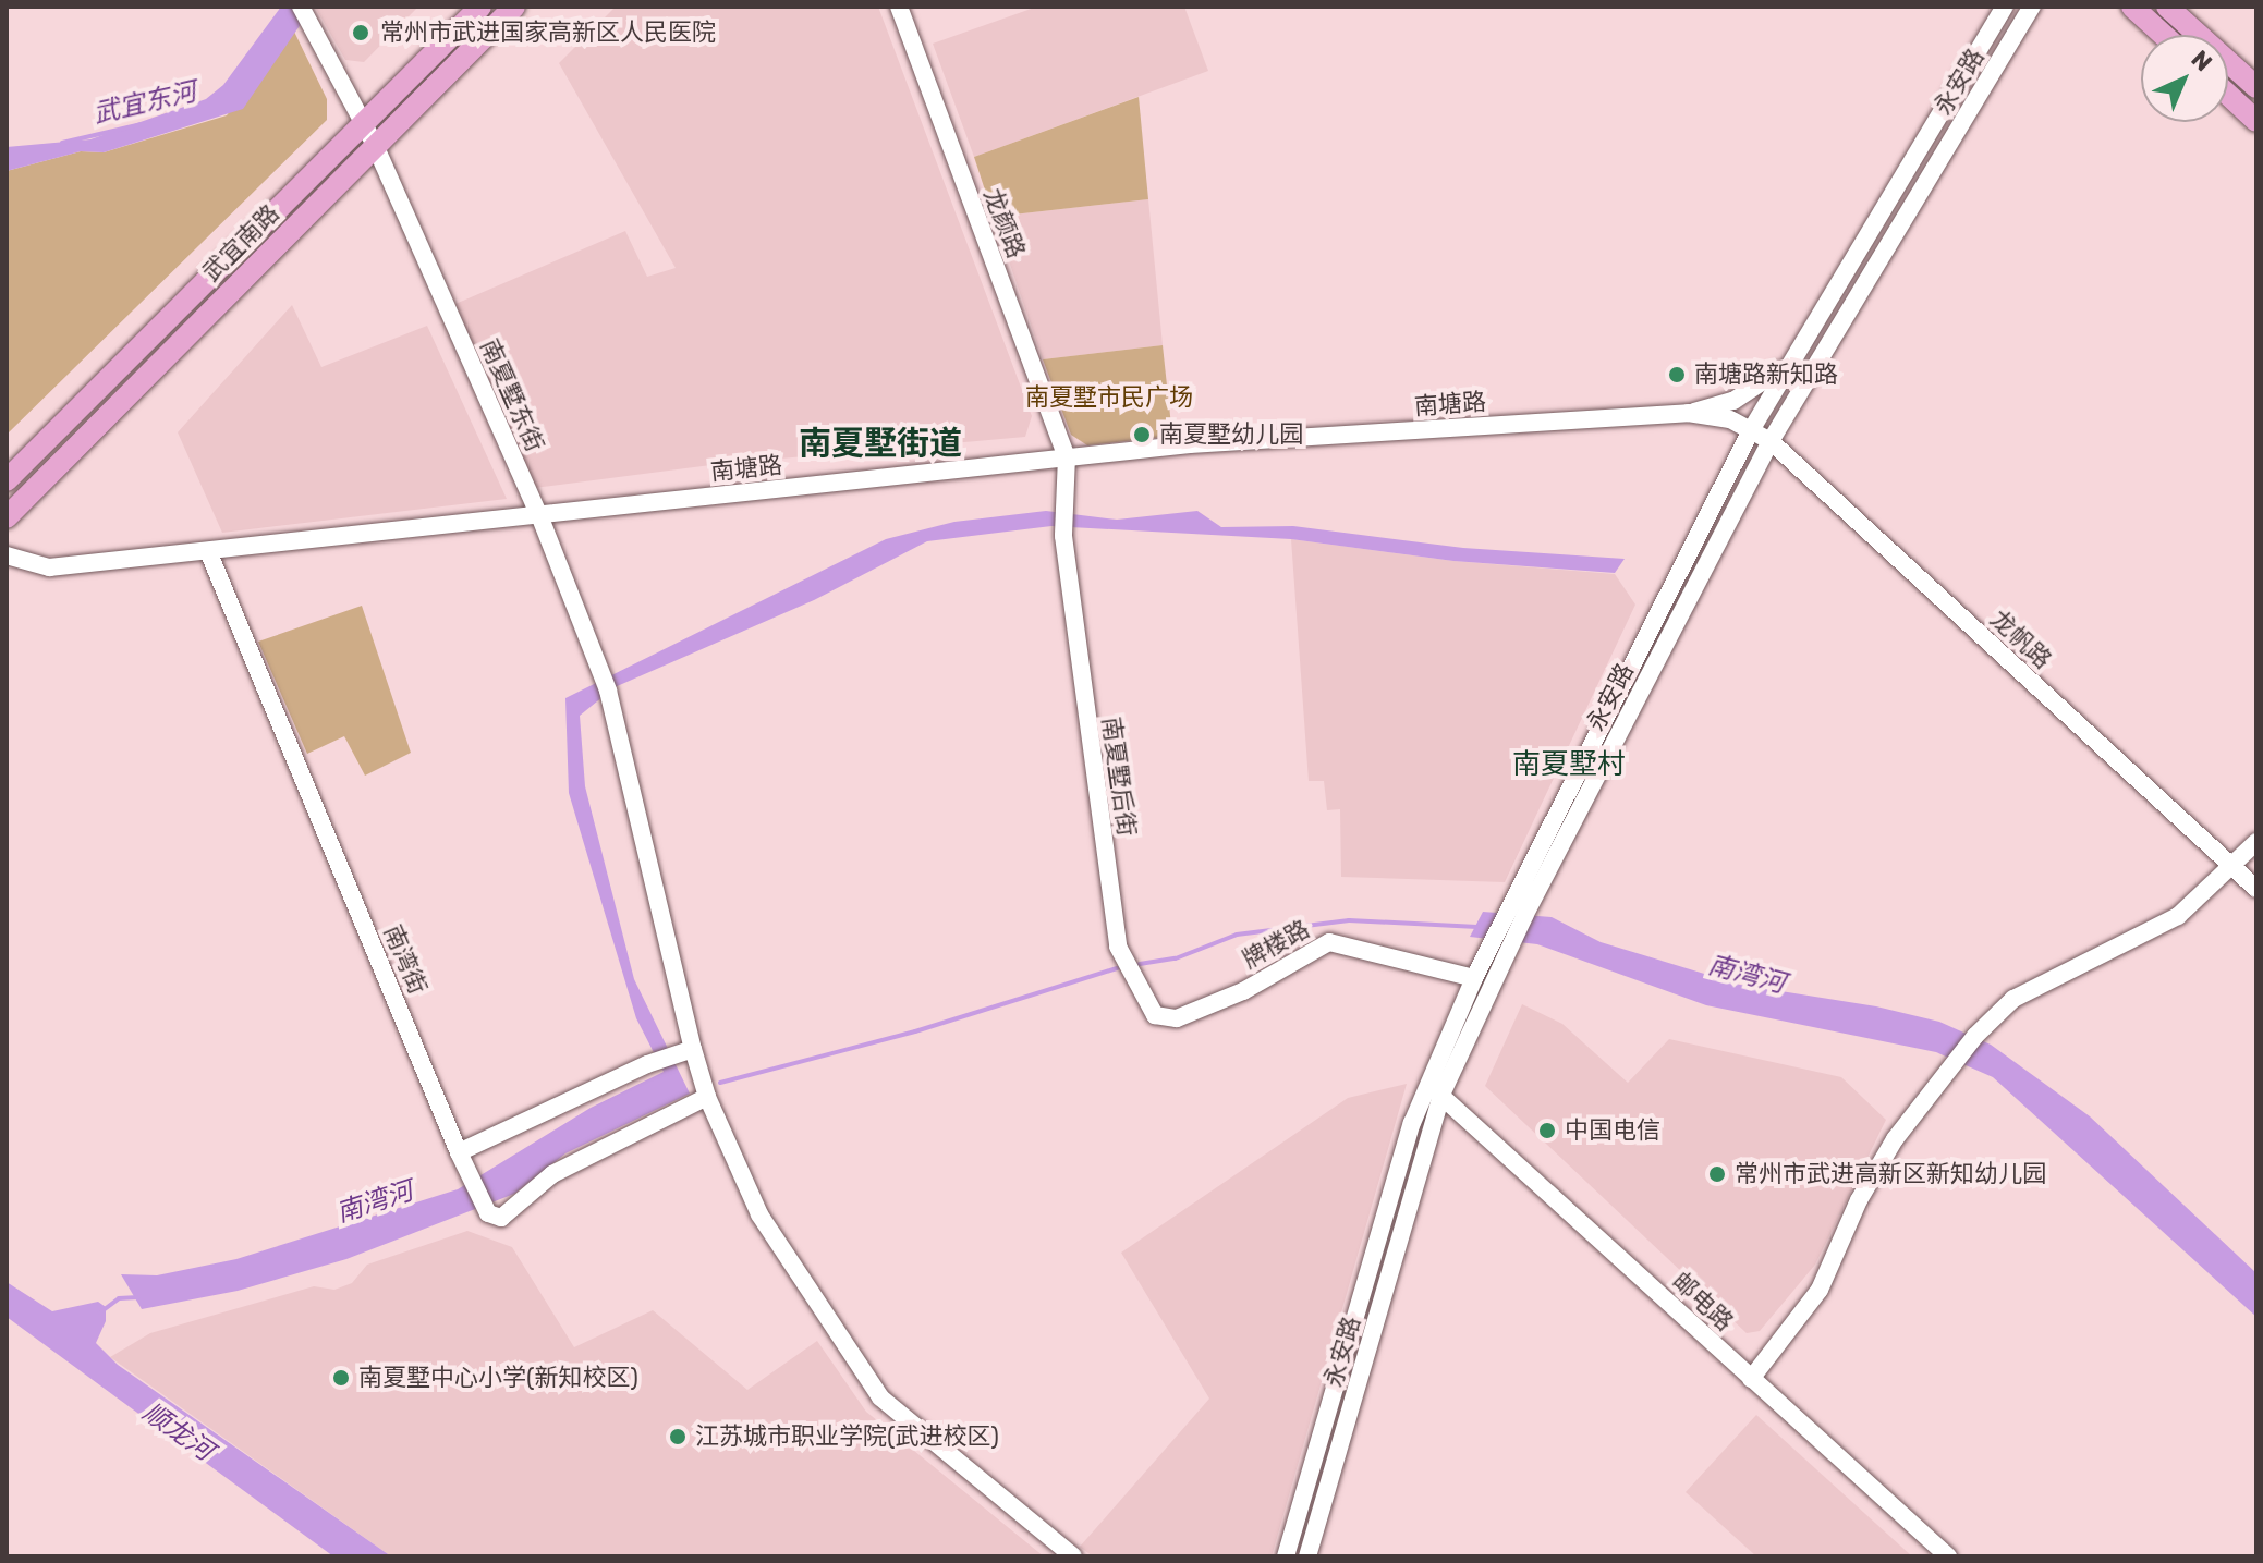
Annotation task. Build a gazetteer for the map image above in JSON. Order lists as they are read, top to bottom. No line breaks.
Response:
{"streets":{"main road":["武宜南路"],"street":["永安路","龙颜路","南夏墅东街","南塘路","龙帆路","南夏墅后街","牌楼路","南湾街","邮电路"]},"crossings":[["永安路","南塘路"],["永安路","龙帆路"],["永安路","牌楼路"],["永安路","邮电路"],["龙颜路","南塘路"],["龙颜路","南夏墅后街"],["武宜南路","南夏墅东街"],["南夏墅东街","南塘路"],["南夏墅东街","南湾街"],["南塘路","龙帆路"],["南塘路","南夏墅后街"],["南塘路","南湾街"],["南夏墅后街","牌楼路"]],"districts":["南夏墅街道","南夏墅村"],"water":["武宜东河","南湾河","顺龙河"],"parks":["南夏墅市民广场"],"places":["常州市武进国家高新区人民医院","南塘路新知路","南夏墅幼儿园","中国电信","常州市武进高新区新知幼儿园","南夏墅中心小学(新知校区)","江苏城市职业学院(武进校区)"],"north":"top right"}
